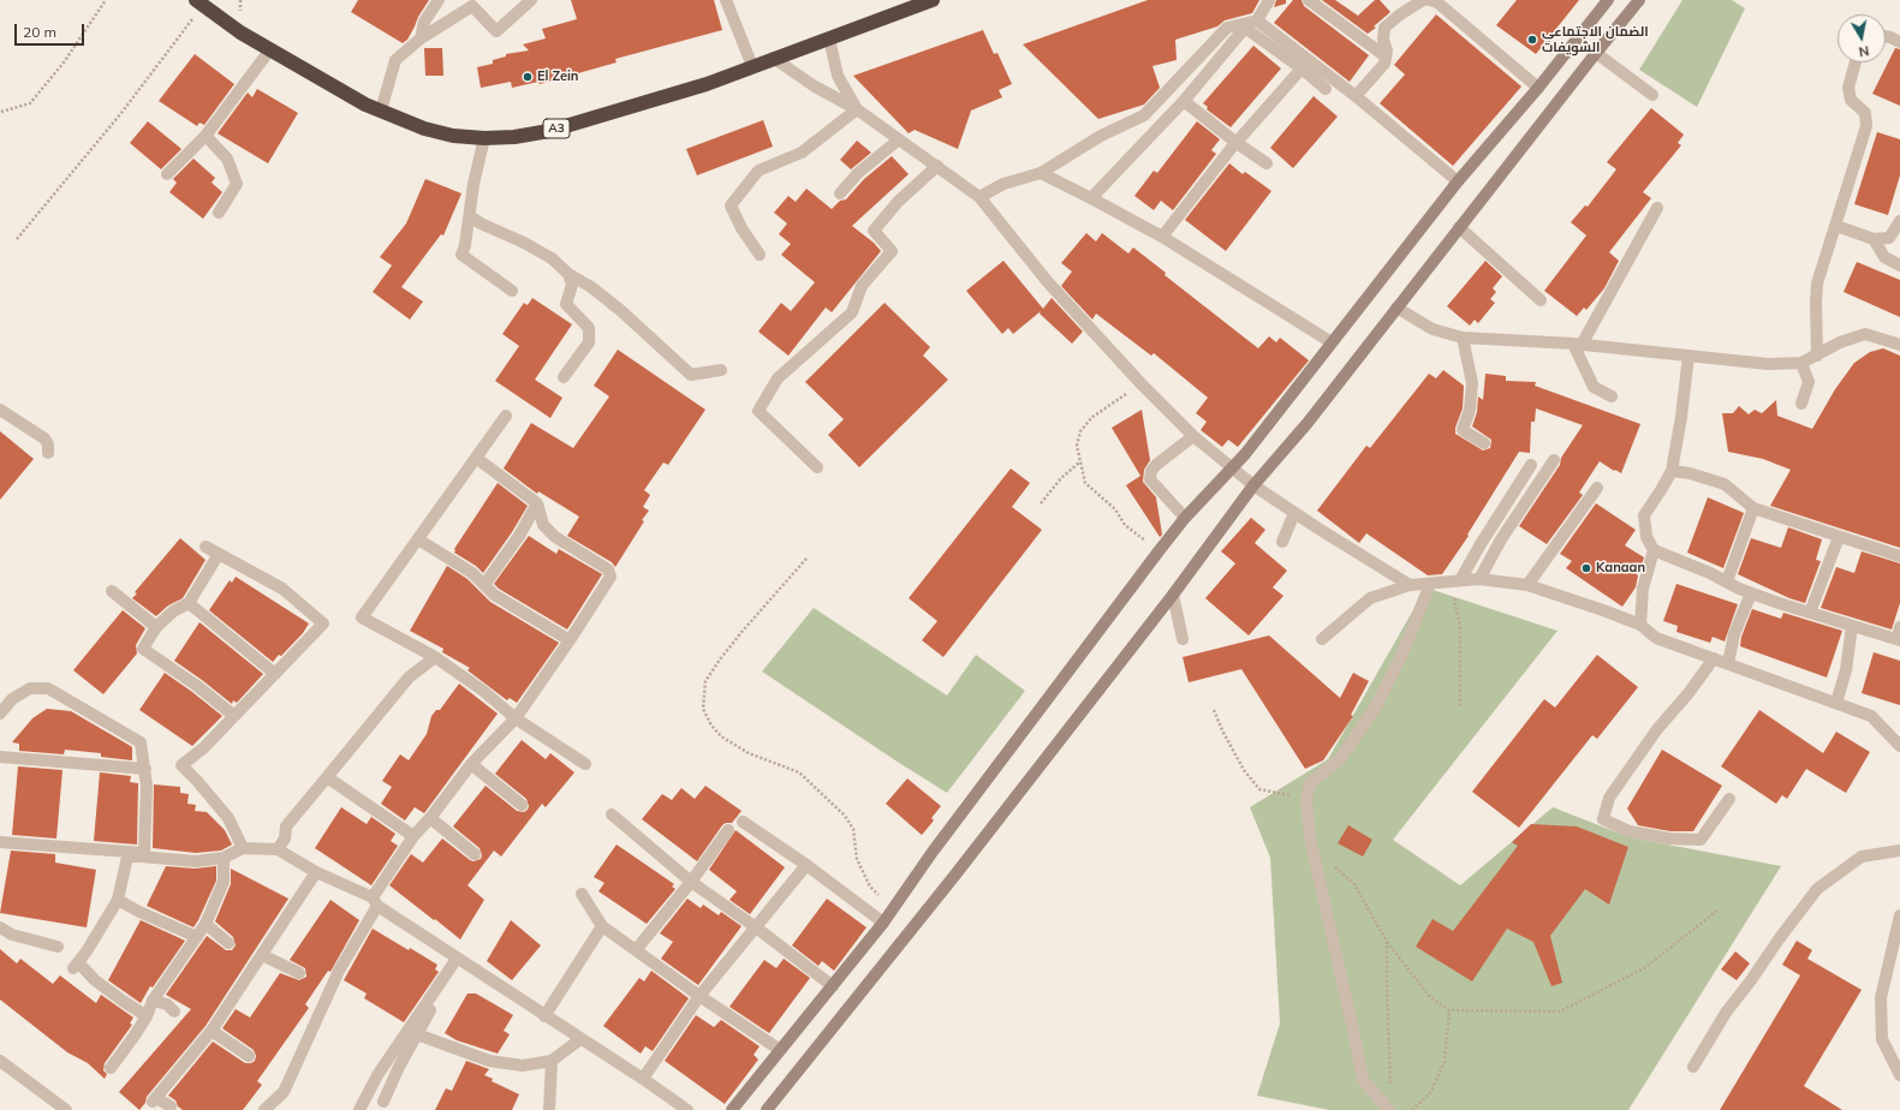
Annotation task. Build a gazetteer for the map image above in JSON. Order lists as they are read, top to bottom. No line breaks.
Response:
{"streets":{"highway":["A3"]},"places":["الضمان الاجتماعي الشويفات","El Zein","Kanaan"],"scale_bar":"20 m","north":"bottom"}
